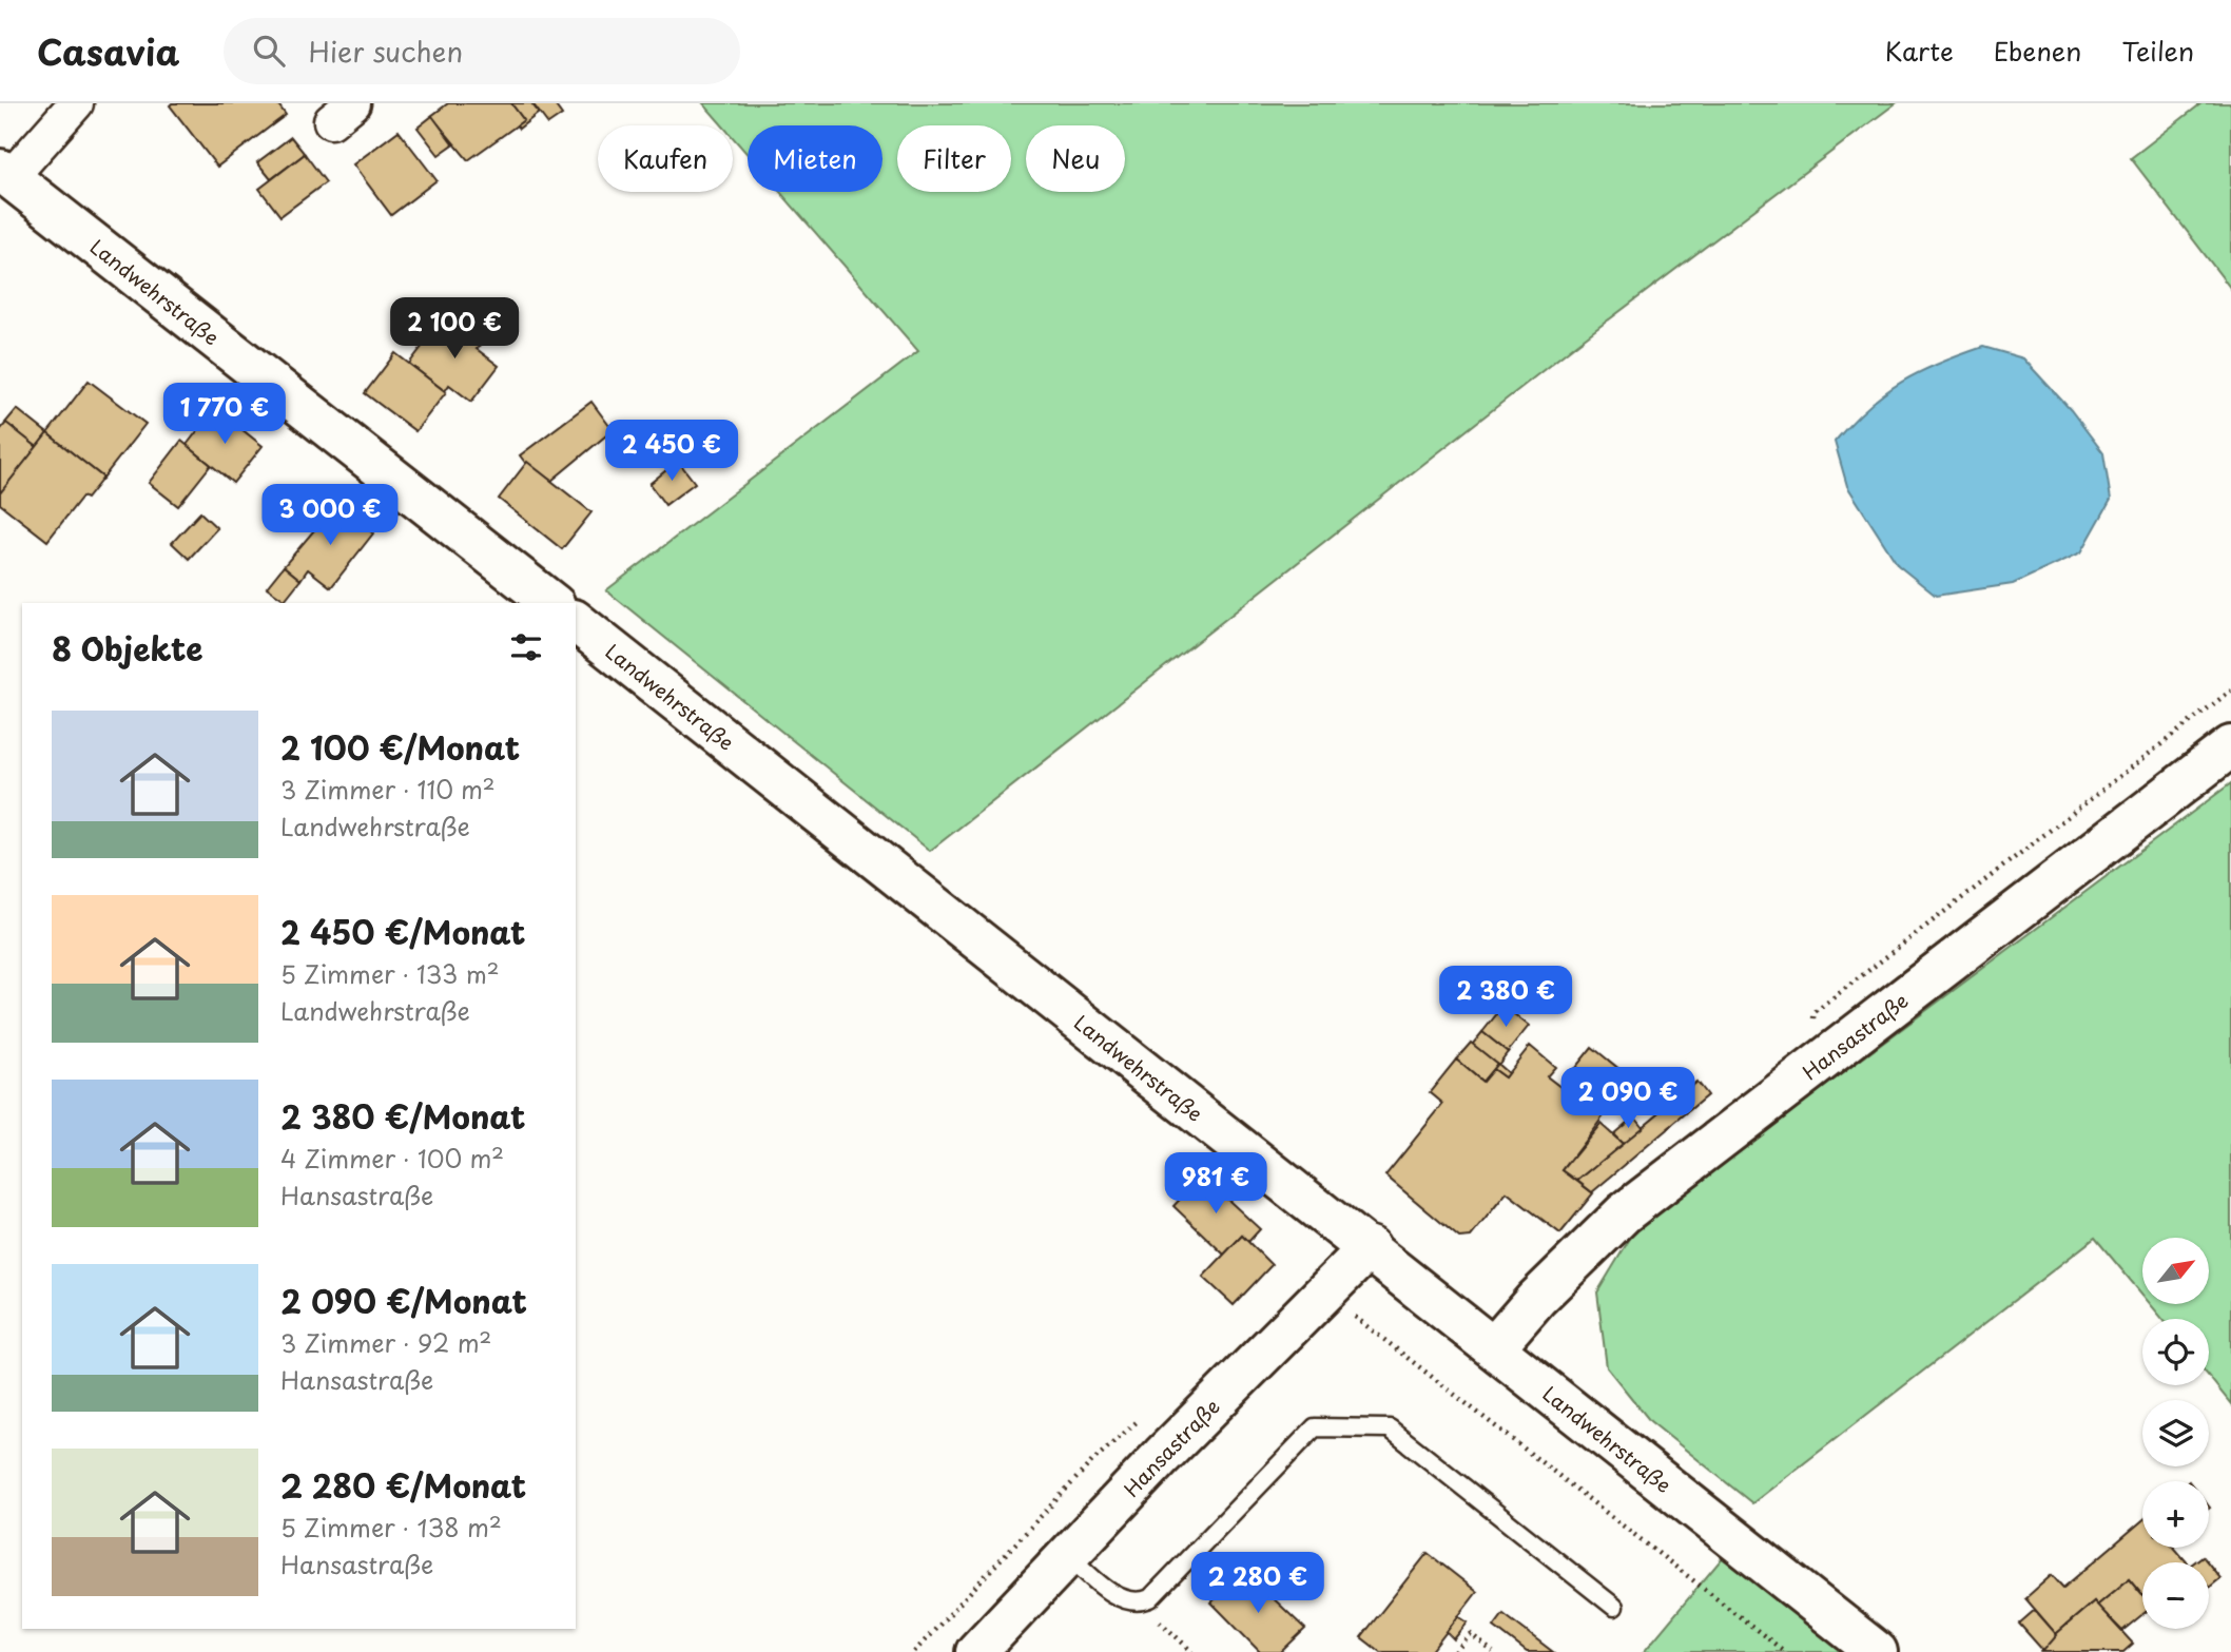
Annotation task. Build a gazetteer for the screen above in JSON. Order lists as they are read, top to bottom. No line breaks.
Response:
{"streets":{"main road":["Landwehrstraße","Hansastraße"]},"crossings":[["Landwehrstraße","Hansastraße"]],"north":"top right","page":{"header":"Casavia","search":"Hier suchen","nav":["Karte","Ebenen","Teilen"],"chip":["Kaufen","Mieten","Filter","Neu"],"price":["2 100 €","1 770 €","2 450 €","3 000 €","2 380 €","2 090 €","981 €","2 280 €"],"heading":"8 Objekte","list":[{"name":"2 100 €/Monat","note":"3 Zimmer · 110 m² · Landwehrstraße"},{"name":"2 450 €/Monat","note":"5 Zimmer · 133 m² · Landwehrstraße"},{"name":"2 380 €/Monat","note":"4 Zimmer · 100 m² · Hansastraße"},{"name":"2 090 €/Monat","note":"3 Zimmer · 92 m² · Hansastraße"},{"name":"2 280 €/Monat","note":"5 Zimmer · 138 m² · Hansastraße"}],"map_buttons":["+","−"]}}
